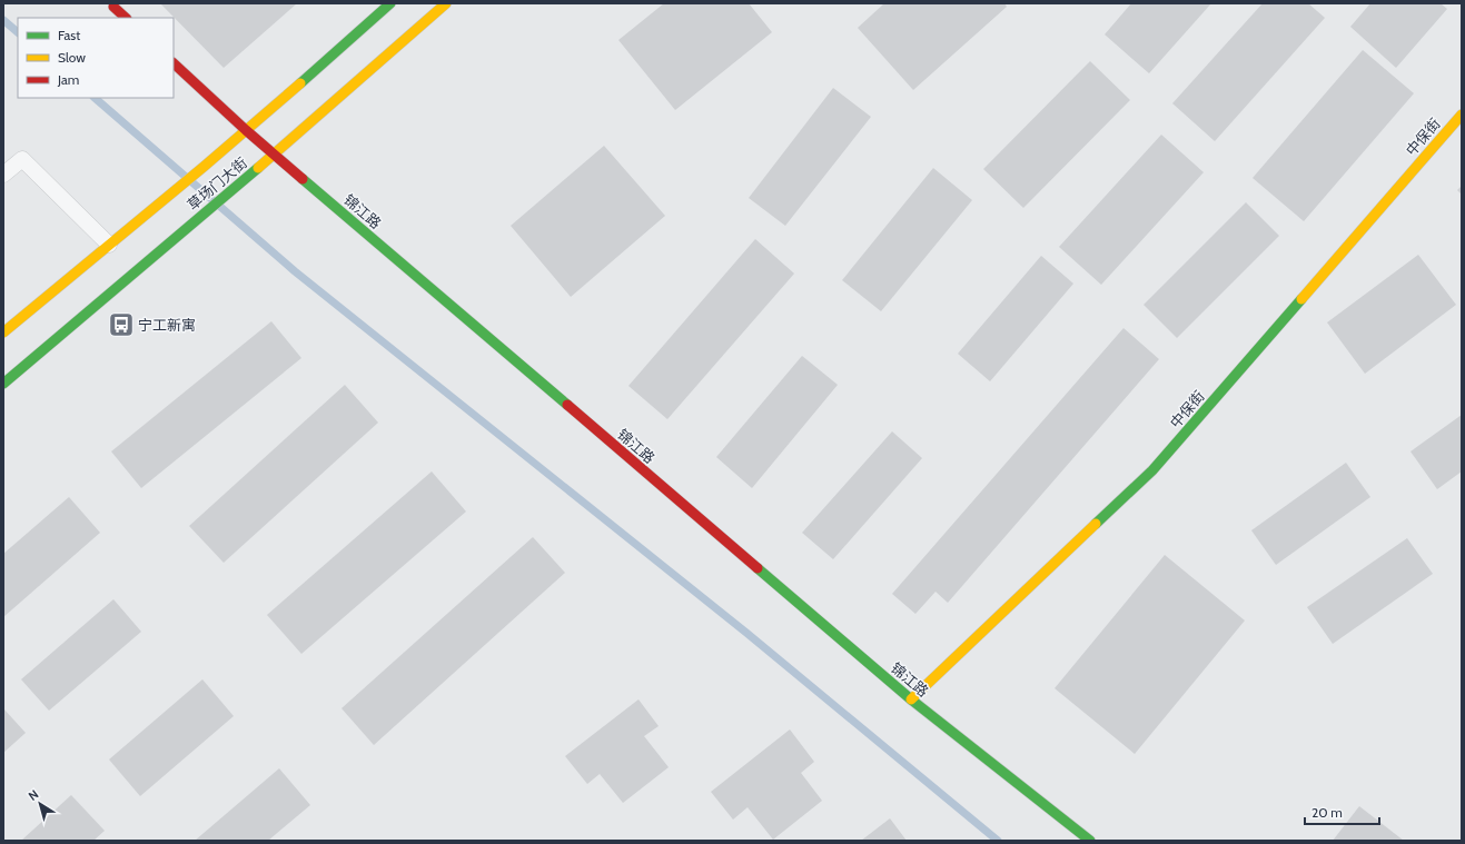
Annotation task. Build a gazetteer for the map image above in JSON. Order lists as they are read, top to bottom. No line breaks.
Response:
{"streets":{"street":["中保街","草场门大街","锦江路"]},"crossings":[["中保街","锦江路"],["草场门大街","锦江路"]],"places":{"bus stop":["宁工新寓"]},"legend":["Fast","Slow","Jam"],"scale_bar":"20 m","north":"top left"}
